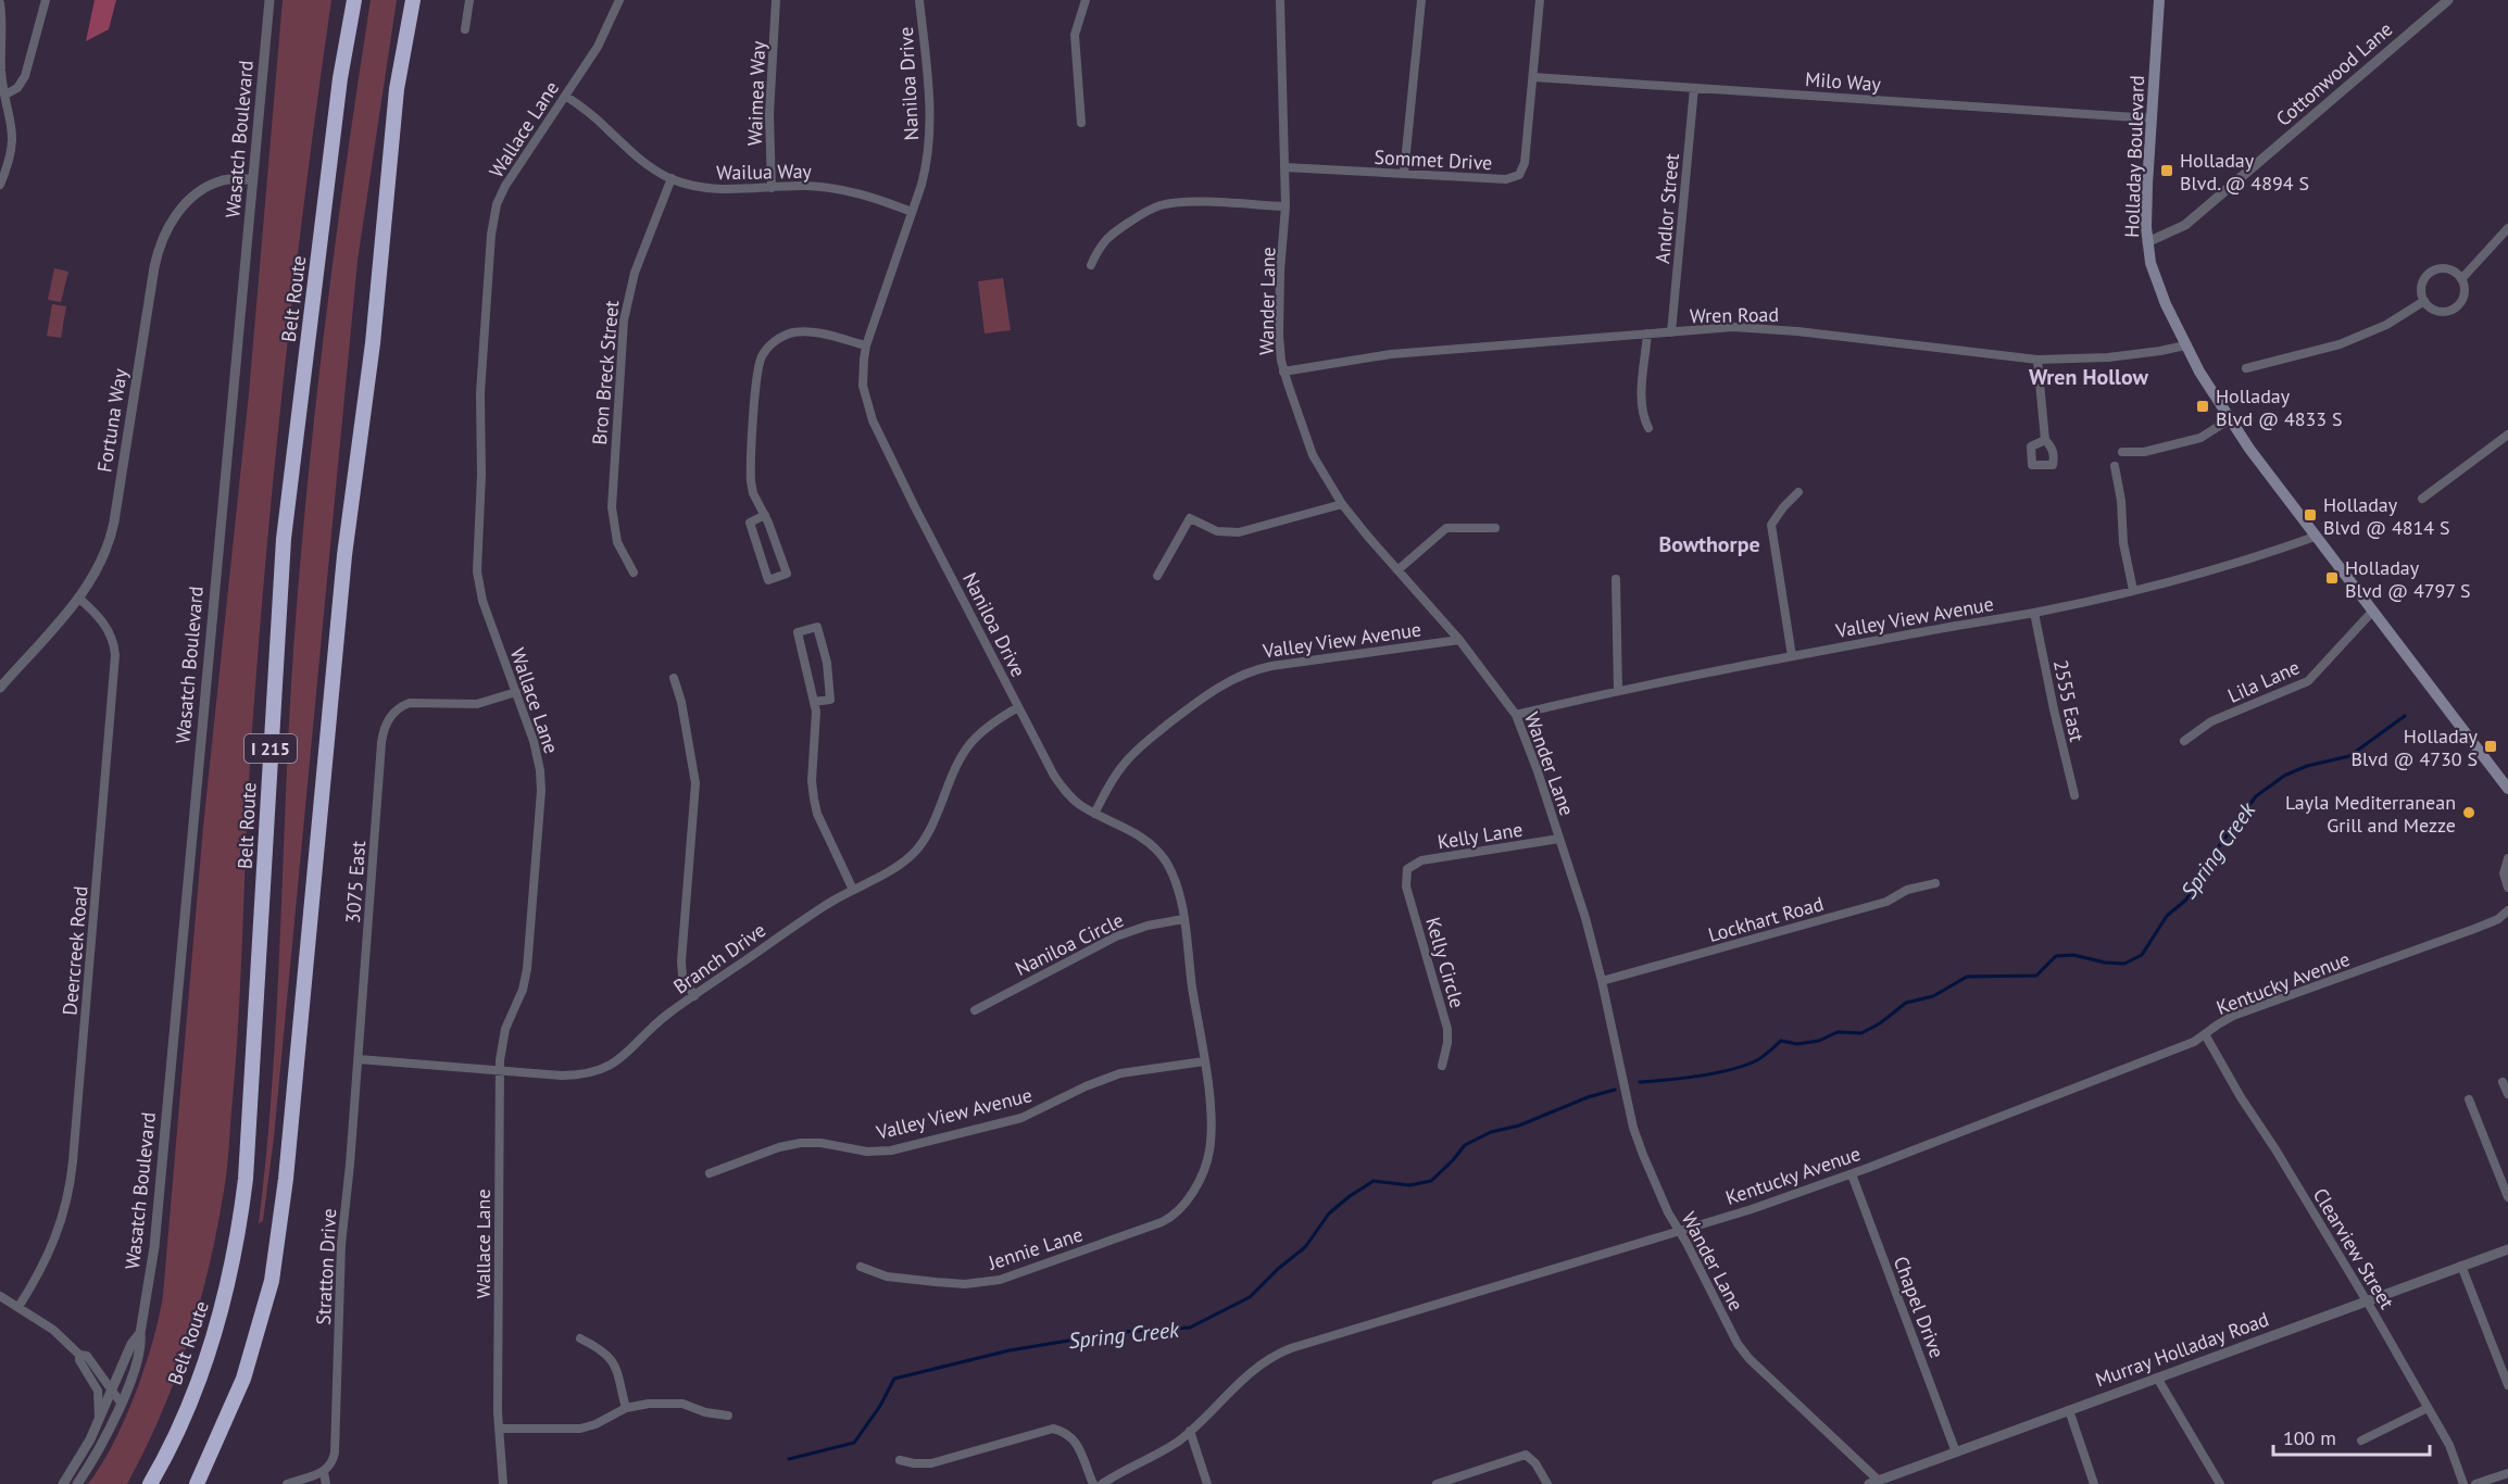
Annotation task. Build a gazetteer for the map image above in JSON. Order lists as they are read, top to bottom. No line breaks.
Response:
{"streets":{"highway":["Belt Route","I 215"],"main road":["Holladay Boulevard"],"street":["Cottonwood Lane","Milo Way","Naniloa Drive","Waimea Way","Wallace Lane","Wasatch Boulevard","Sommet Drive","Wailua Way","Andlor Street","Wander Lane","Wren Road","Bron Breck Street","Fortuna Way","Valley View Avenue","Lila Lane","2555 East","Kelly Lane","3075 East","Lockhart Road","Naniloa Circle","Deercreek Road","Branch Drive","Kelly Circle","Kentucky Avenue","Jennie Lane","Clearview Street","Stratton Drive","Chapel Drive","Murray Holladay Road"]},"crossings":[["Cottonwood Lane","Holladay Boulevard"],["Milo Way","Holladay Boulevard"],["Milo Way","Sommet Drive"],["Milo Way","Andlor Street"],["Naniloa Drive","Wailua Way"],["Naniloa Drive","Valley View Avenue"],["Naniloa Drive","Naniloa Circle"],["Naniloa Drive","Branch Drive"],["Naniloa Drive","Jennie Lane"],["Waimea Way","Wailua Way"],["Wallace Lane","Wailua Way"],["Wallace Lane","3075 East"],["Wallace Lane","Branch Drive"],["Wasatch Boulevard","Fortuna Way"],["Holladay Boulevard","Wren Road"],["Holladay Boulevard","Valley View Avenue"],["Holladay Boulevard","Lila Lane"],["Sommet Drive","Wander Lane"],["Wailua Way","Bron Breck Street"],["Andlor Street","Wren Road"],["Wander Lane","Wren Road"],["Wander Lane","Valley View Avenue"],["Wander Lane","Kelly Lane"],["Wander Lane","Lockhart Road"],["Wander Lane","Kentucky Avenue"],["Wander Lane","Murray Holladay Road"],["Fortuna Way","Deercreek Road"],["Valley View Avenue","2555 East"],["Kelly Lane","Kelly Circle"],["3075 East","Branch Drive"],["3075 East","Stratton Drive"],["Branch Drive","Stratton Drive"],["Kentucky Avenue","Clearview Street"],["Kentucky Avenue","Chapel Drive"],["Clearview Street","Murray Holladay Road"],["Chapel Drive","Murray Holladay Road"]],"districts":["Wren Hollow","Bowthorpe"],"water":["Spring Creek"],"places":{"transit":["Holladay Blvd. @ 4894 S","Holladay Blvd @ 4833 S","Holladay Blvd @ 4814 S","Holladay Blvd @ 4797 S","Holladay Blvd @ 4730 S"],"other":["Layla Mediterranean Grill and Mezze"]},"scale_bar":"100 m"}
